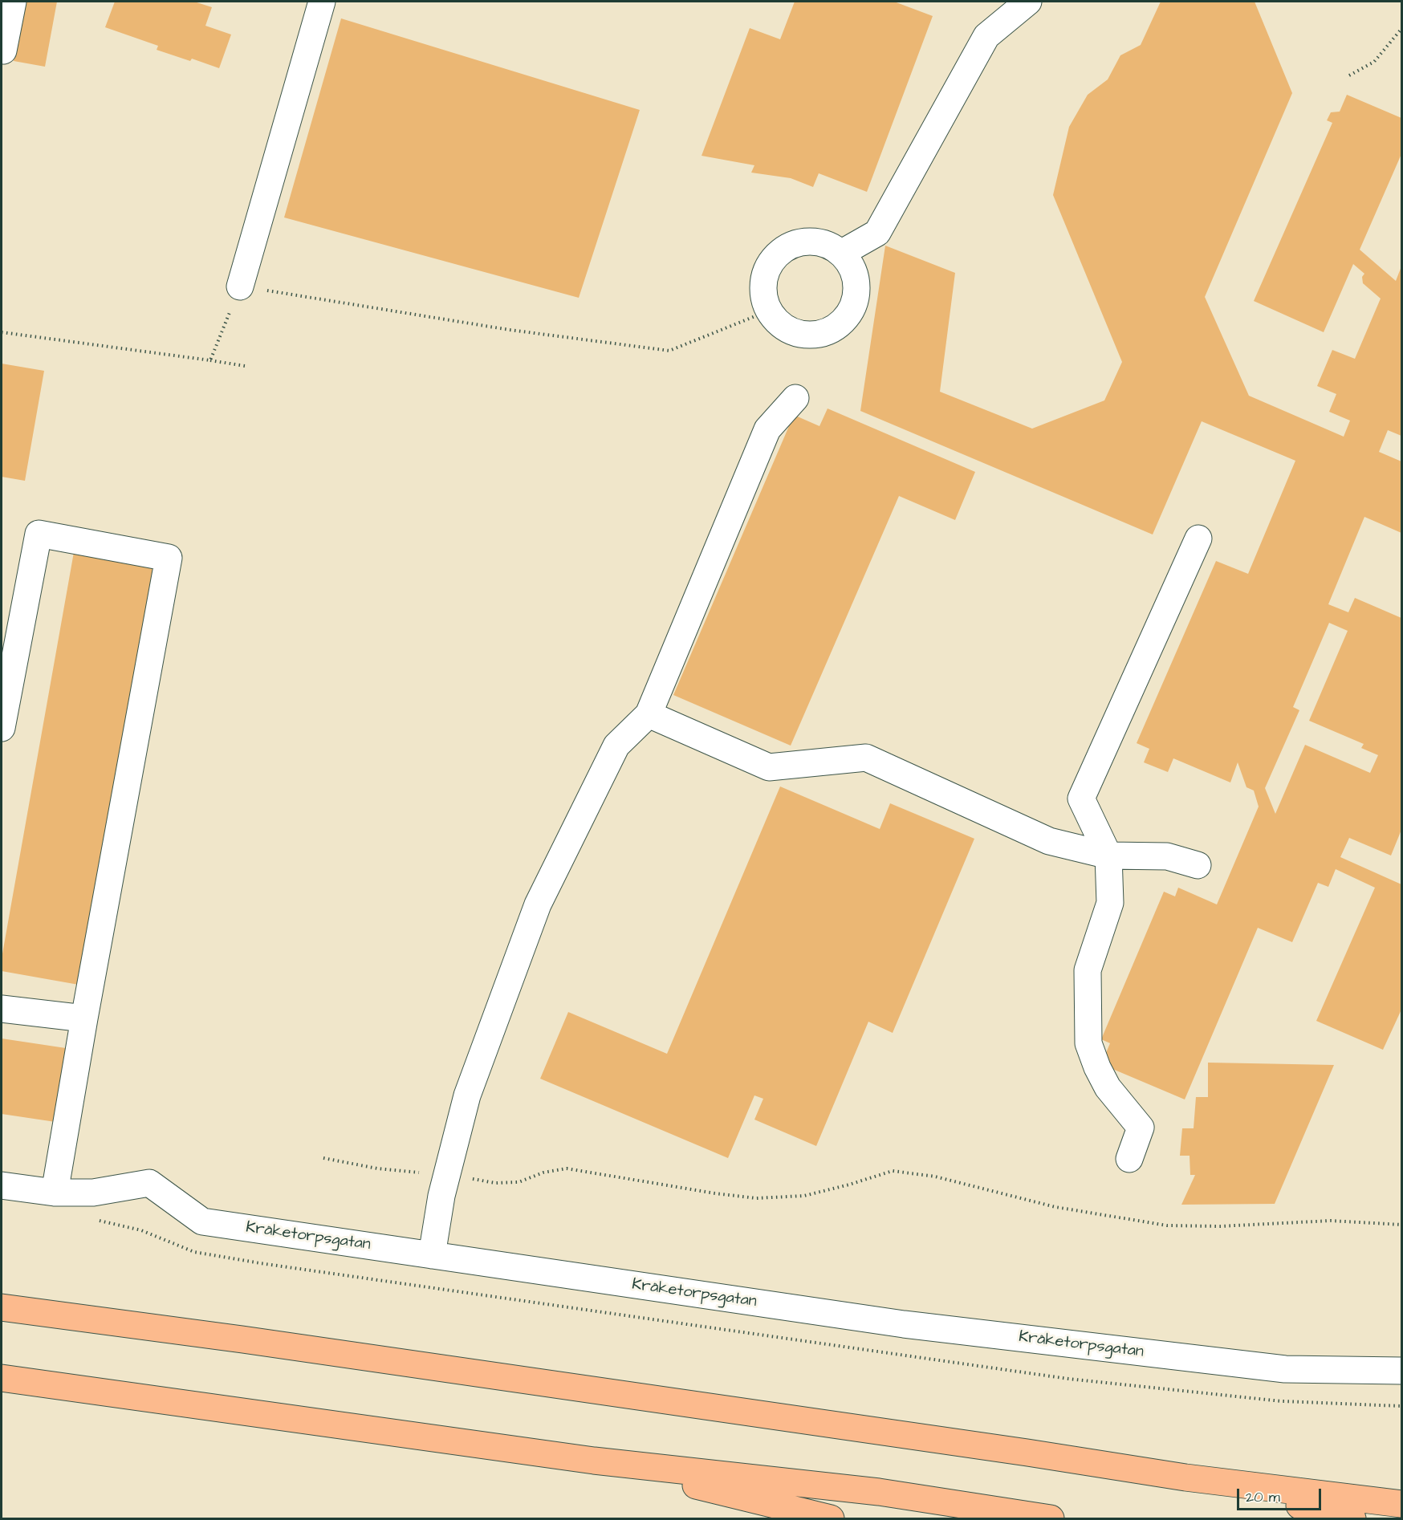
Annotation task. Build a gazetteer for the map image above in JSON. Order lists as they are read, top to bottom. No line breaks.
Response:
{"streets":{"street":["Kråketorpsgatan"]},"scale_bar":"20 m"}
